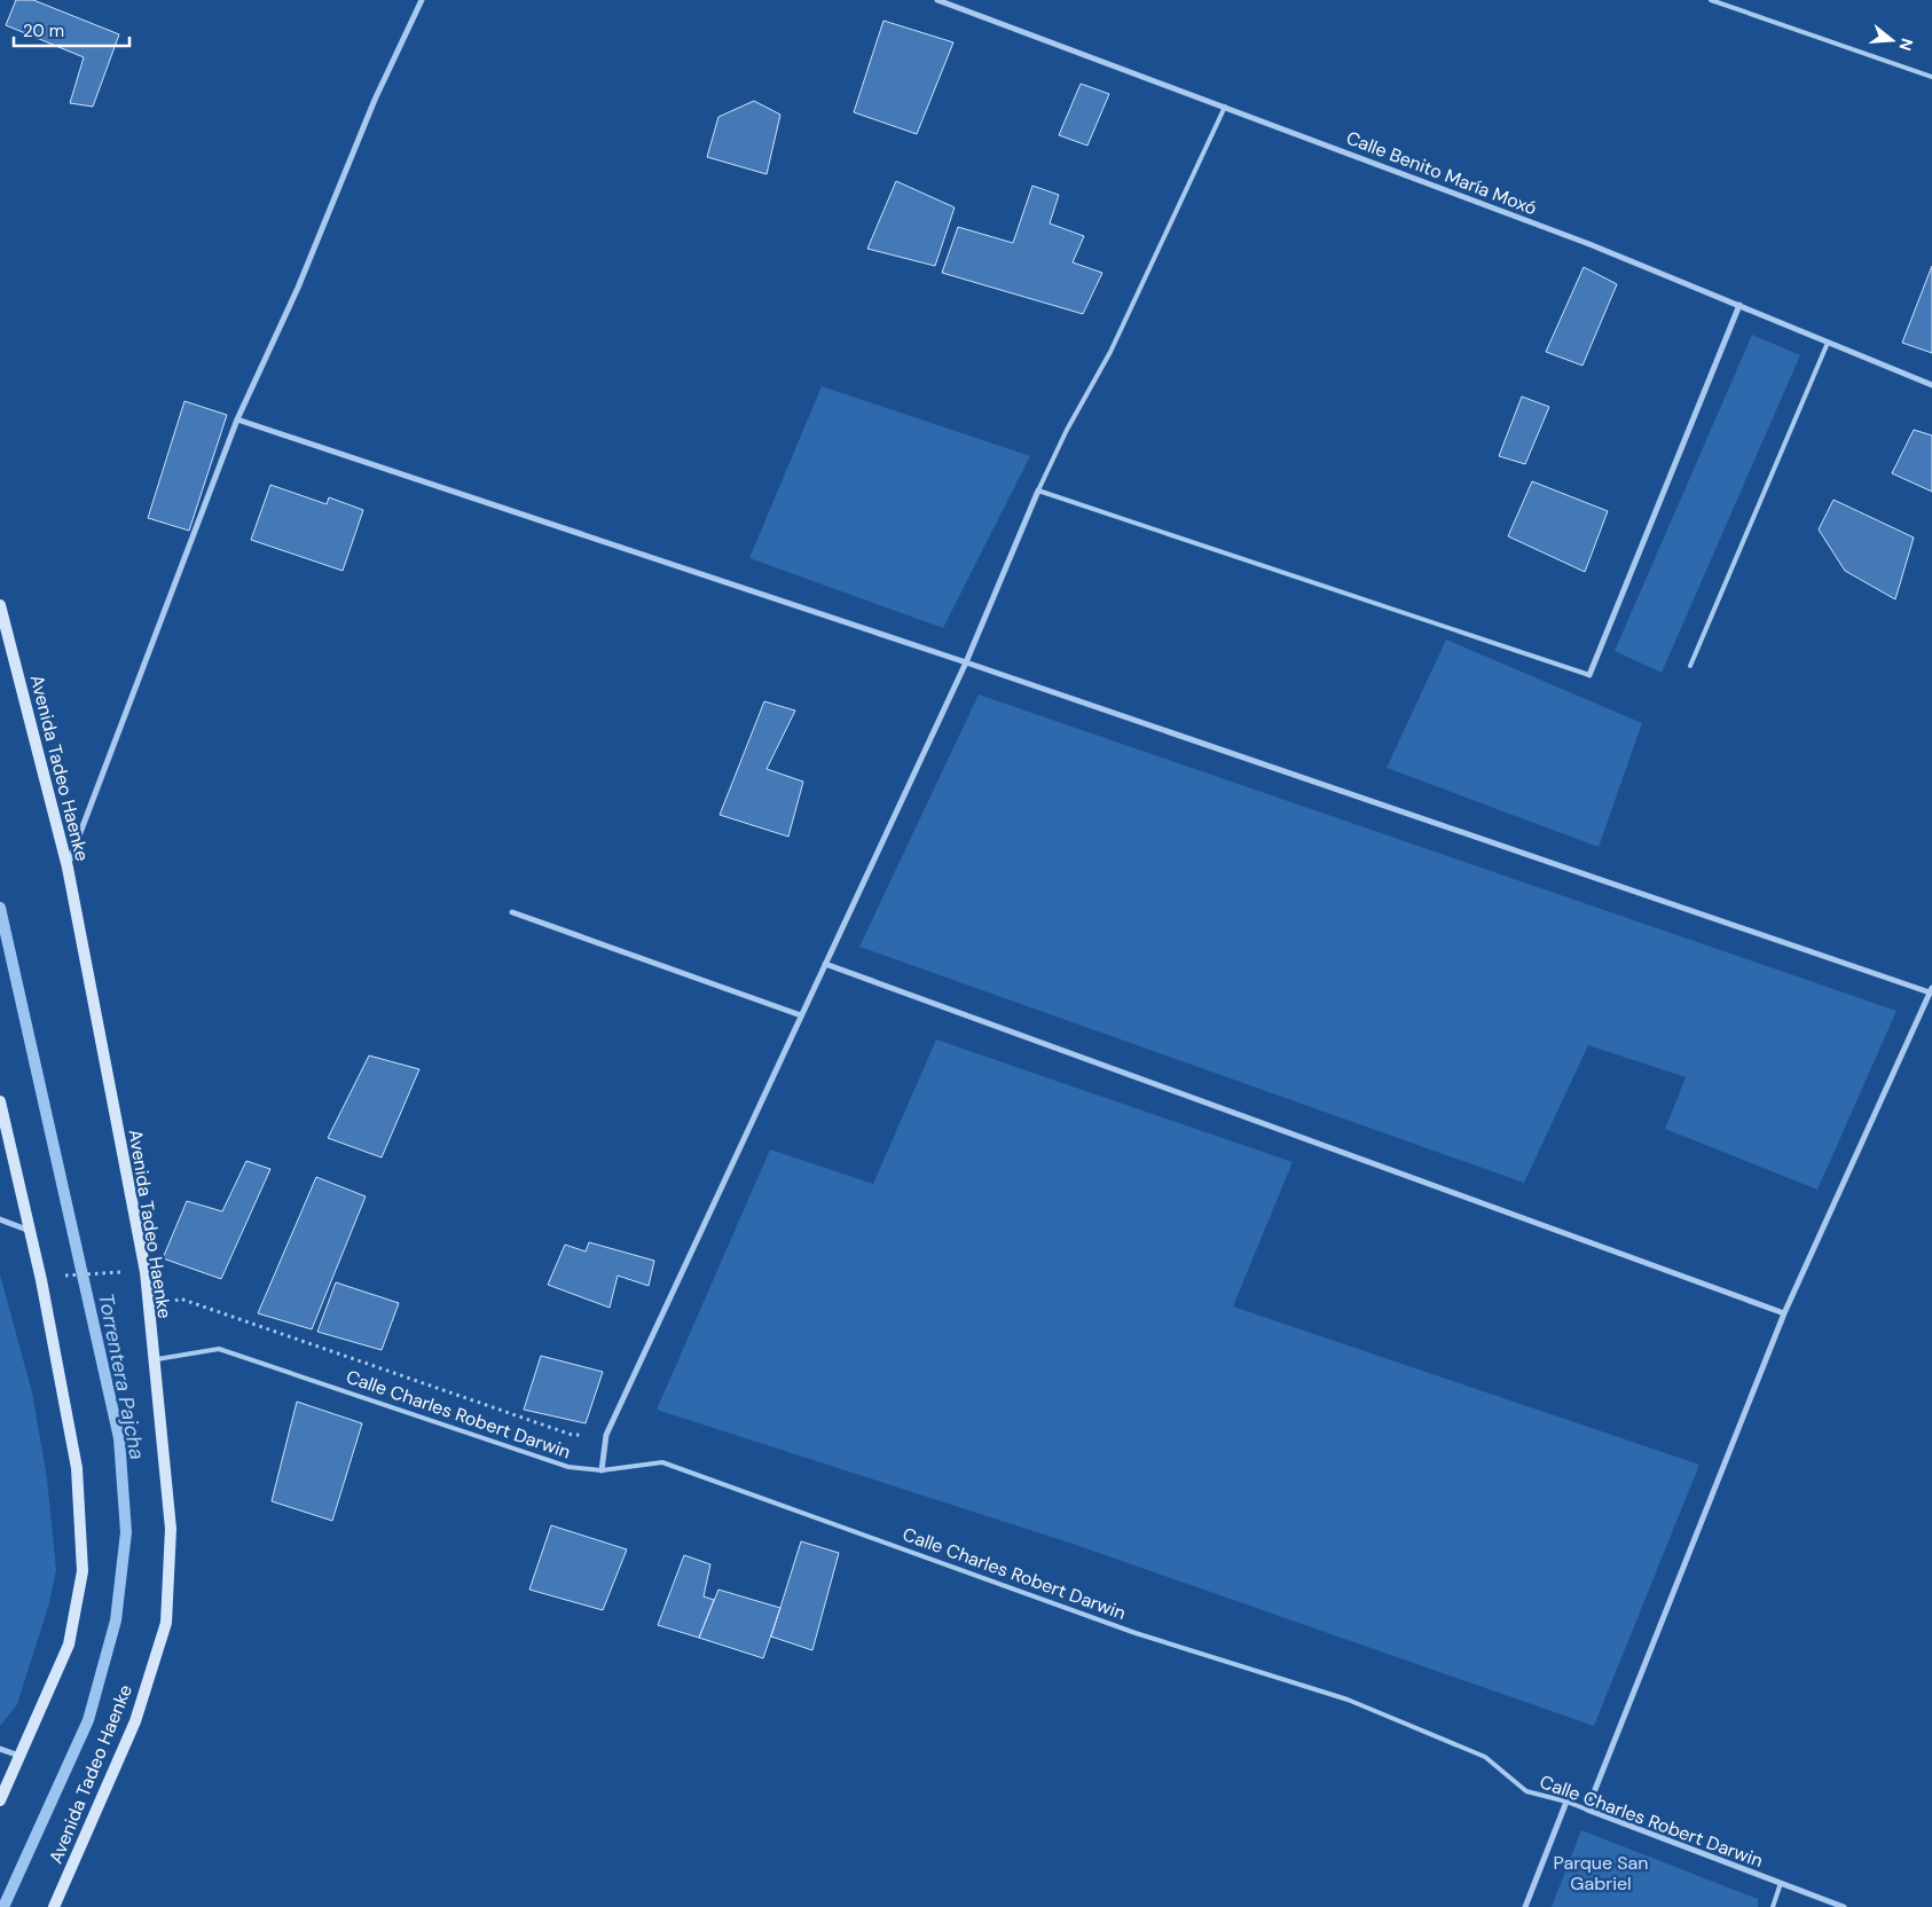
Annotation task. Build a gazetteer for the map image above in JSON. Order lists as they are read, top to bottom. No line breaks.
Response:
{"streets":{"main road":["Avenida Tadeo Haenke"],"street":["Calle Benito María Moxó","Calle Charles Robert Darwin"]},"crossings":[["Avenida Tadeo Haenke","Calle Charles Robert Darwin"]],"water":["Torrentera Pajcha"],"parks":["Parque San Gabriel"],"scale_bar":"20 m","north":"right"}
